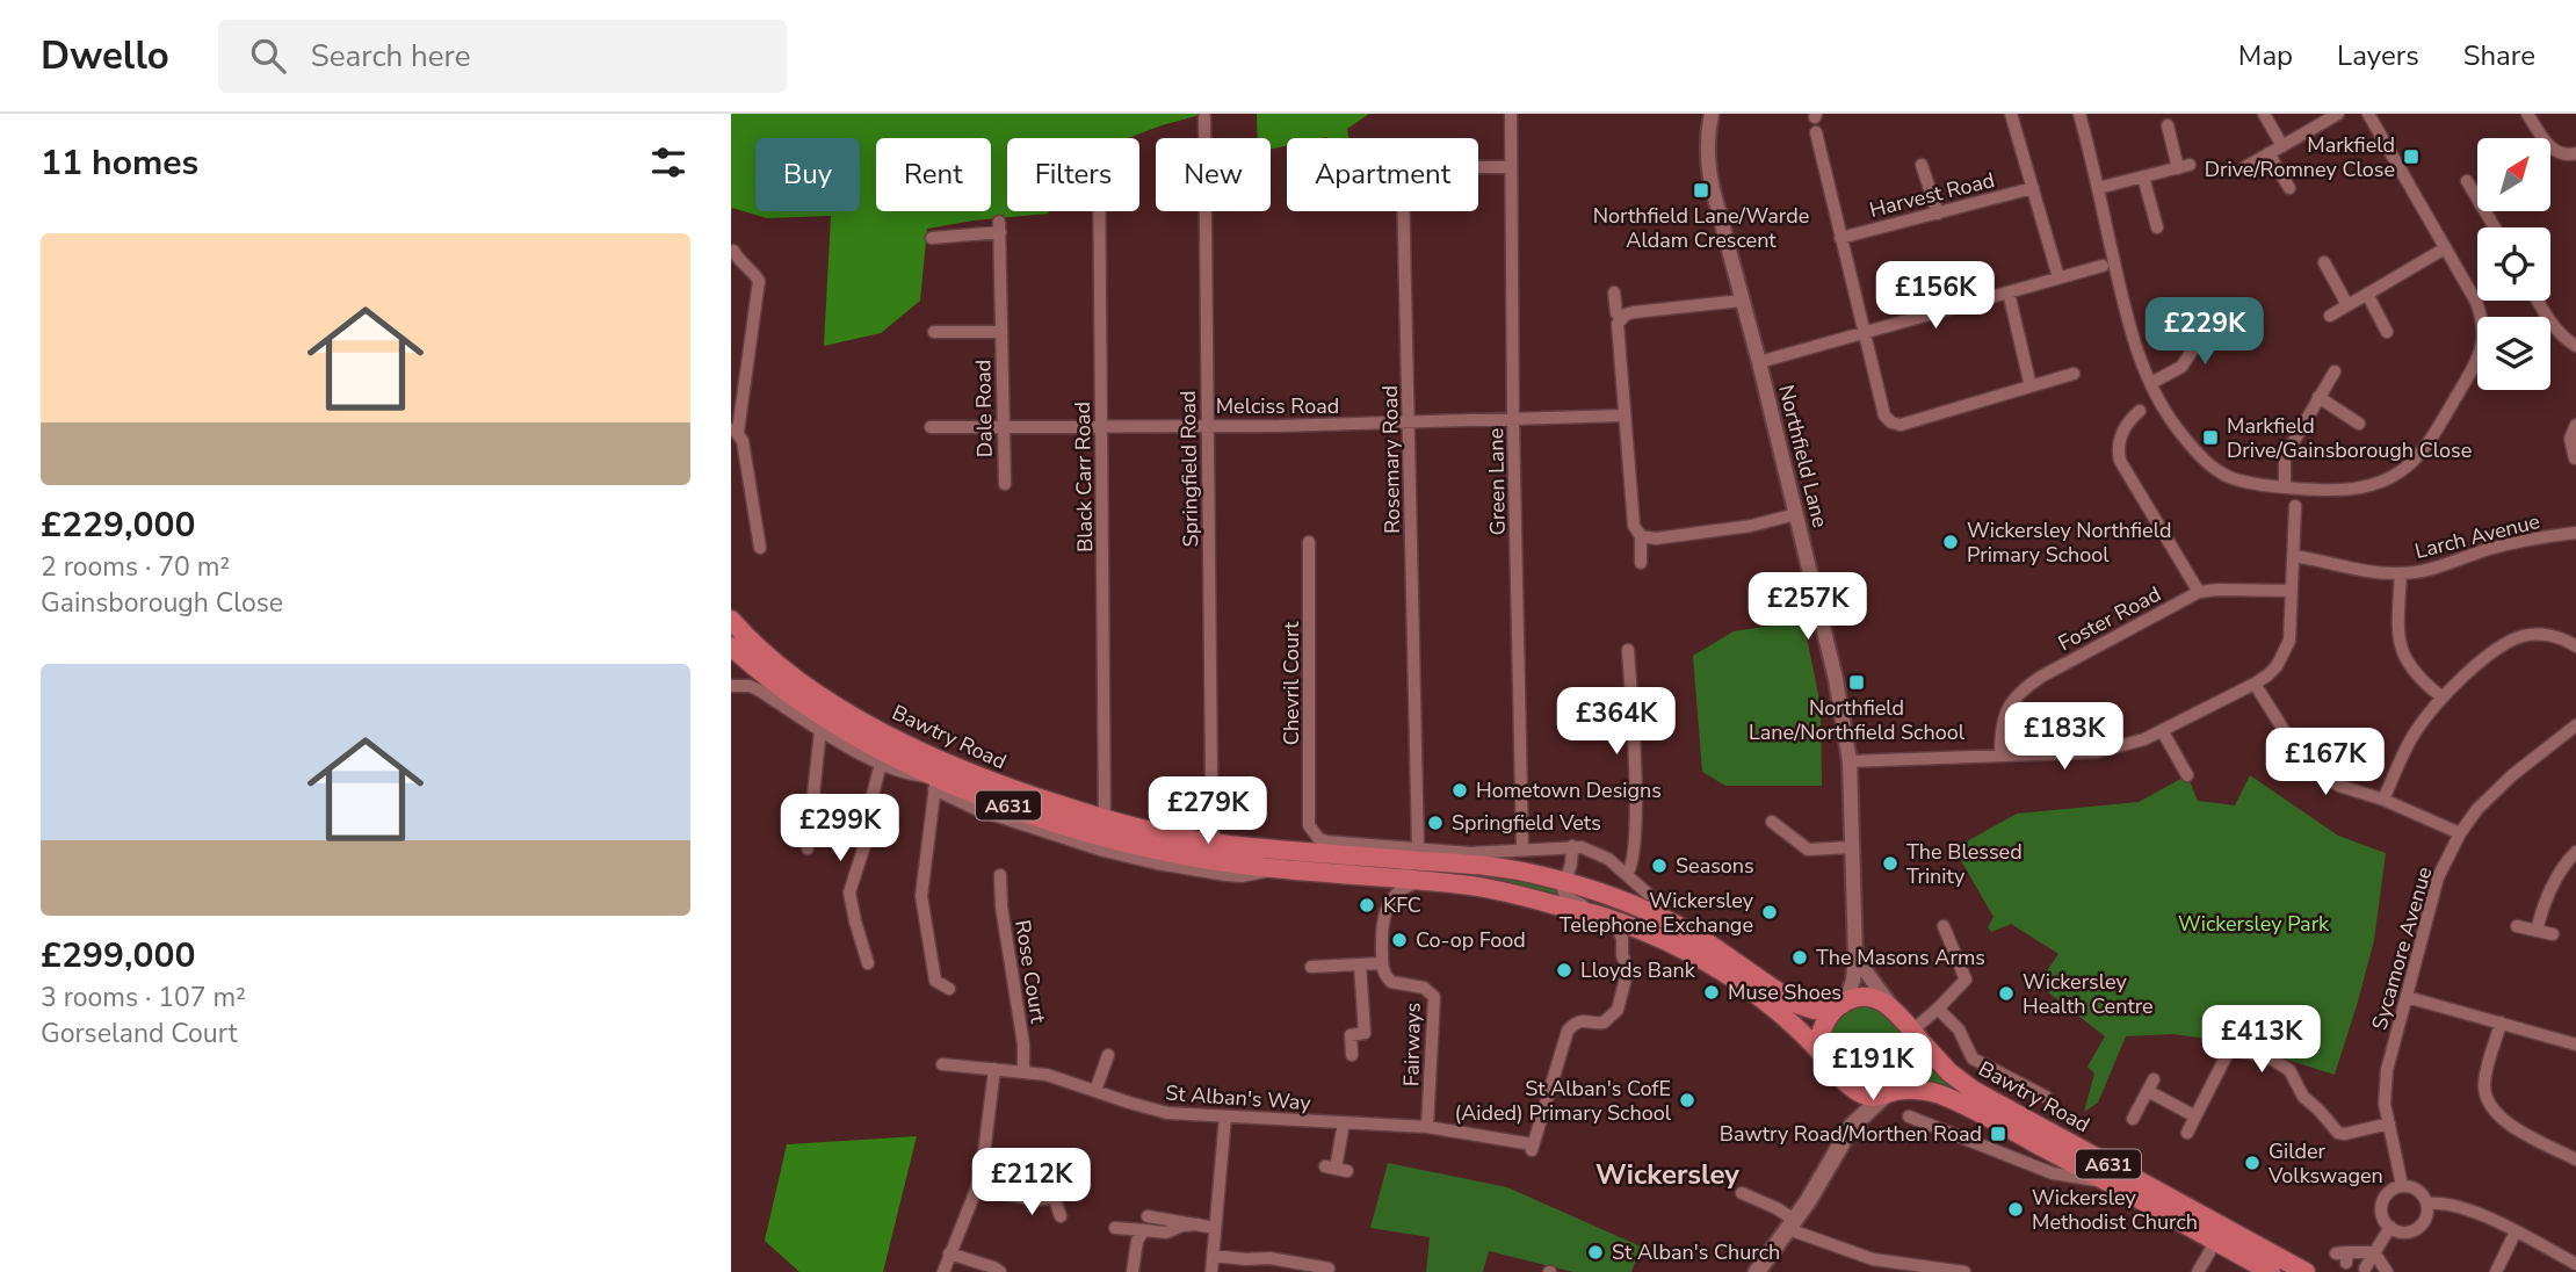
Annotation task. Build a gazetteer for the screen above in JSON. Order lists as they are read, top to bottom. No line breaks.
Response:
{"streets":{"main road":["Bawtry Road","A631"],"street":["Harvest Road","Melciss Road","Dale Road","Northfield Lane","Rosemary Road","Springfield Road","Black Carr Road","Green Lane","Larch Avenue","Foster Road","Chevril Court","Sycamore Avenue","Rose Court","Fairways","St Alban's Way"]},"crossings":[["Melciss Road","Dale Road"],["Melciss Road","Rosemary Road"],["Melciss Road","Springfield Road"],["Melciss Road","Black Carr Road"],["Melciss Road","Green Lane"],["Northfield Lane","Bawtry Road"],["Northfield Lane","A631"],["Rosemary Road","Green Lane"],["Rosemary Road","Chevril Court"],["Black Carr Road","Bawtry Road"],["Bawtry Road","A631"],["Rose Court","St Alban's Way"],["Fairways","St Alban's Way"]],"districts":["Wickersley"],"parks":["Wickersley Park"],"places":{"transit":["Markfield Drive/Romney Close","Northfield Lane/Warde Aldam Crescent","Markfield Drive/Gainsborough Close","Northfield Lane/Northfield School","Bawtry Road/Morthen Road"],"other":["Wickersley Northfield Primary School","Hometown Designs","Springfield Vets","The Blessed Trinity","Seasons","KFC","Wickersley Telephone Exchange","Co-op Food","The Masons Arms","Lloyds Bank","Muse Shoes","Wickersley Health Centre","St Alban's CofE (Aided) Primary School","Gilder Volkswagen","Wickersley Methodist Church","St Alban's Church"]},"north":"top right","page":{"header":"Dwello","search":"Search here","nav":["Map","Layers","Share"],"heading":"11 homes","chip":["Buy","Rent","Filters","New","Apartment"],"list":[{"name":"£229,000","note":"2 rooms · 70 m² · Gainsborough Close"},{"name":"£299,000","note":"3 rooms · 107 m² · Gorseland Court"}],"price":["£156K","£229K","£257K","£364K","£183K","£167K","£279K","£299K","£413K","£191K","£212K"]}}
